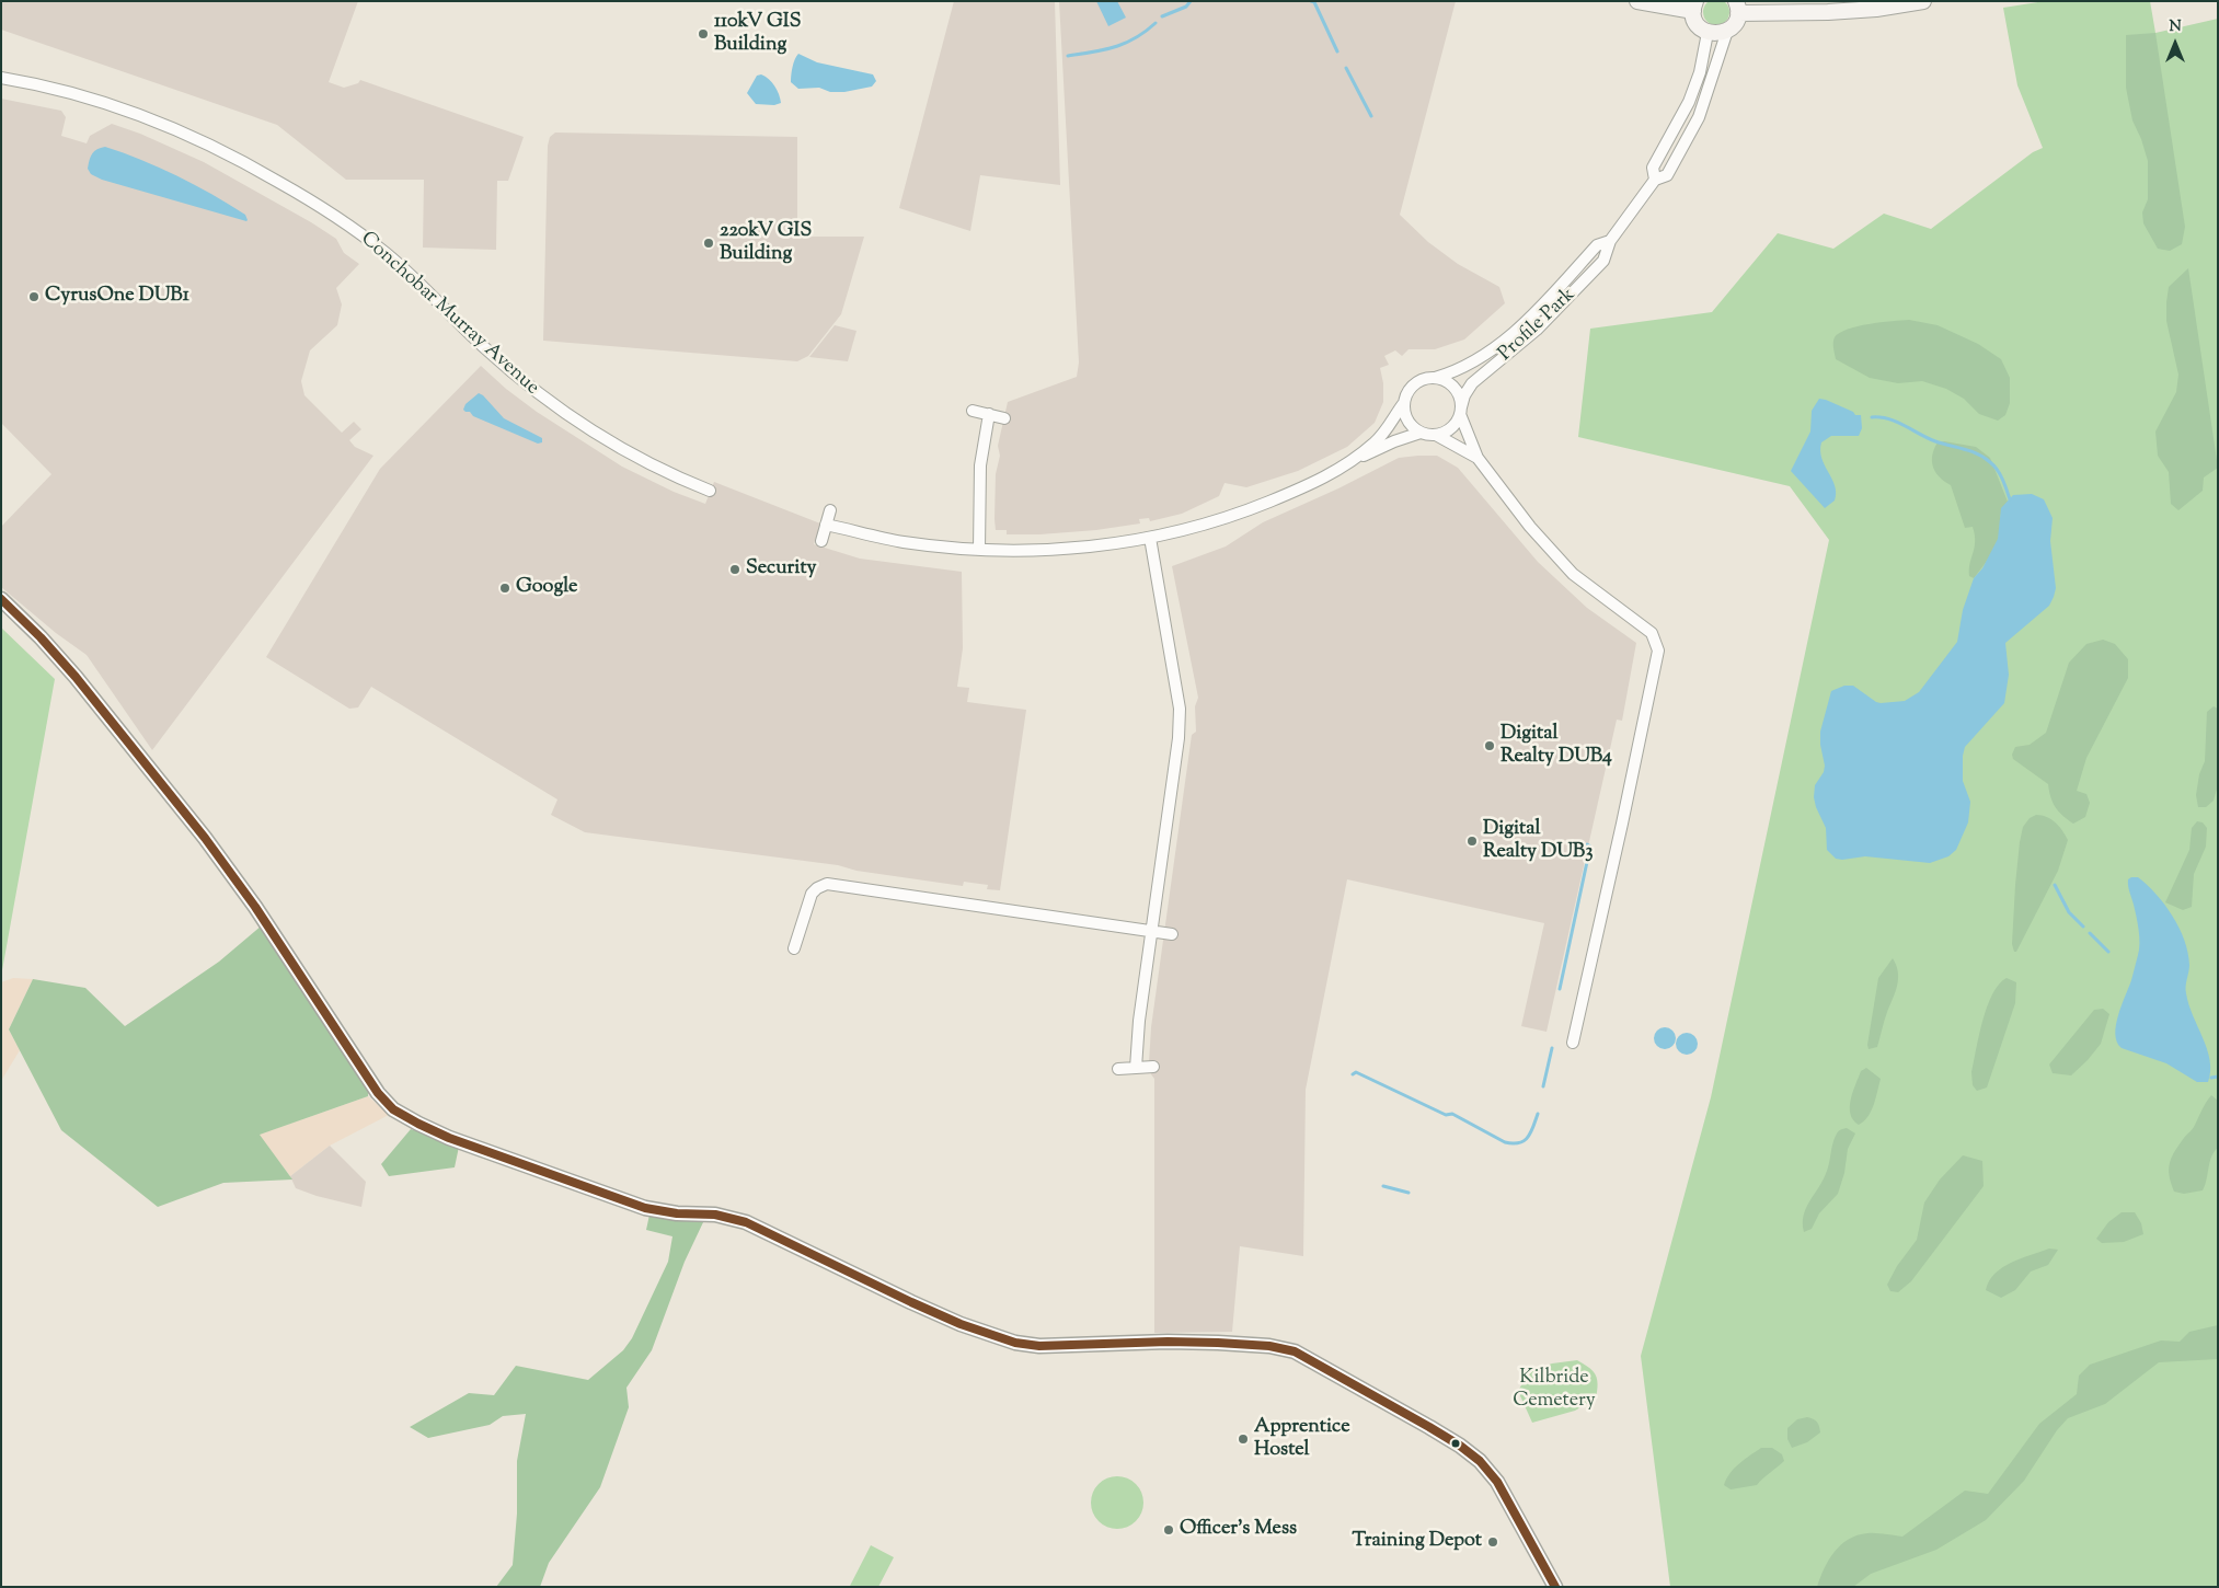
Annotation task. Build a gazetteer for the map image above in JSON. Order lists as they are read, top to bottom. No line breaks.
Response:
{"streets":{"street":["Conchobar Murray Avenue","Profile Park"]},"parks":["Kilbride Cemetery"],"places":["110kV GIS Building","220kV GIS Building","CyrusOne DUB1","Security","Google","Digital Realty DUB4","Digital Realty DUB3","Apprentice Hostel","Officer's Mess","Training Depot"],"north":"top"}
